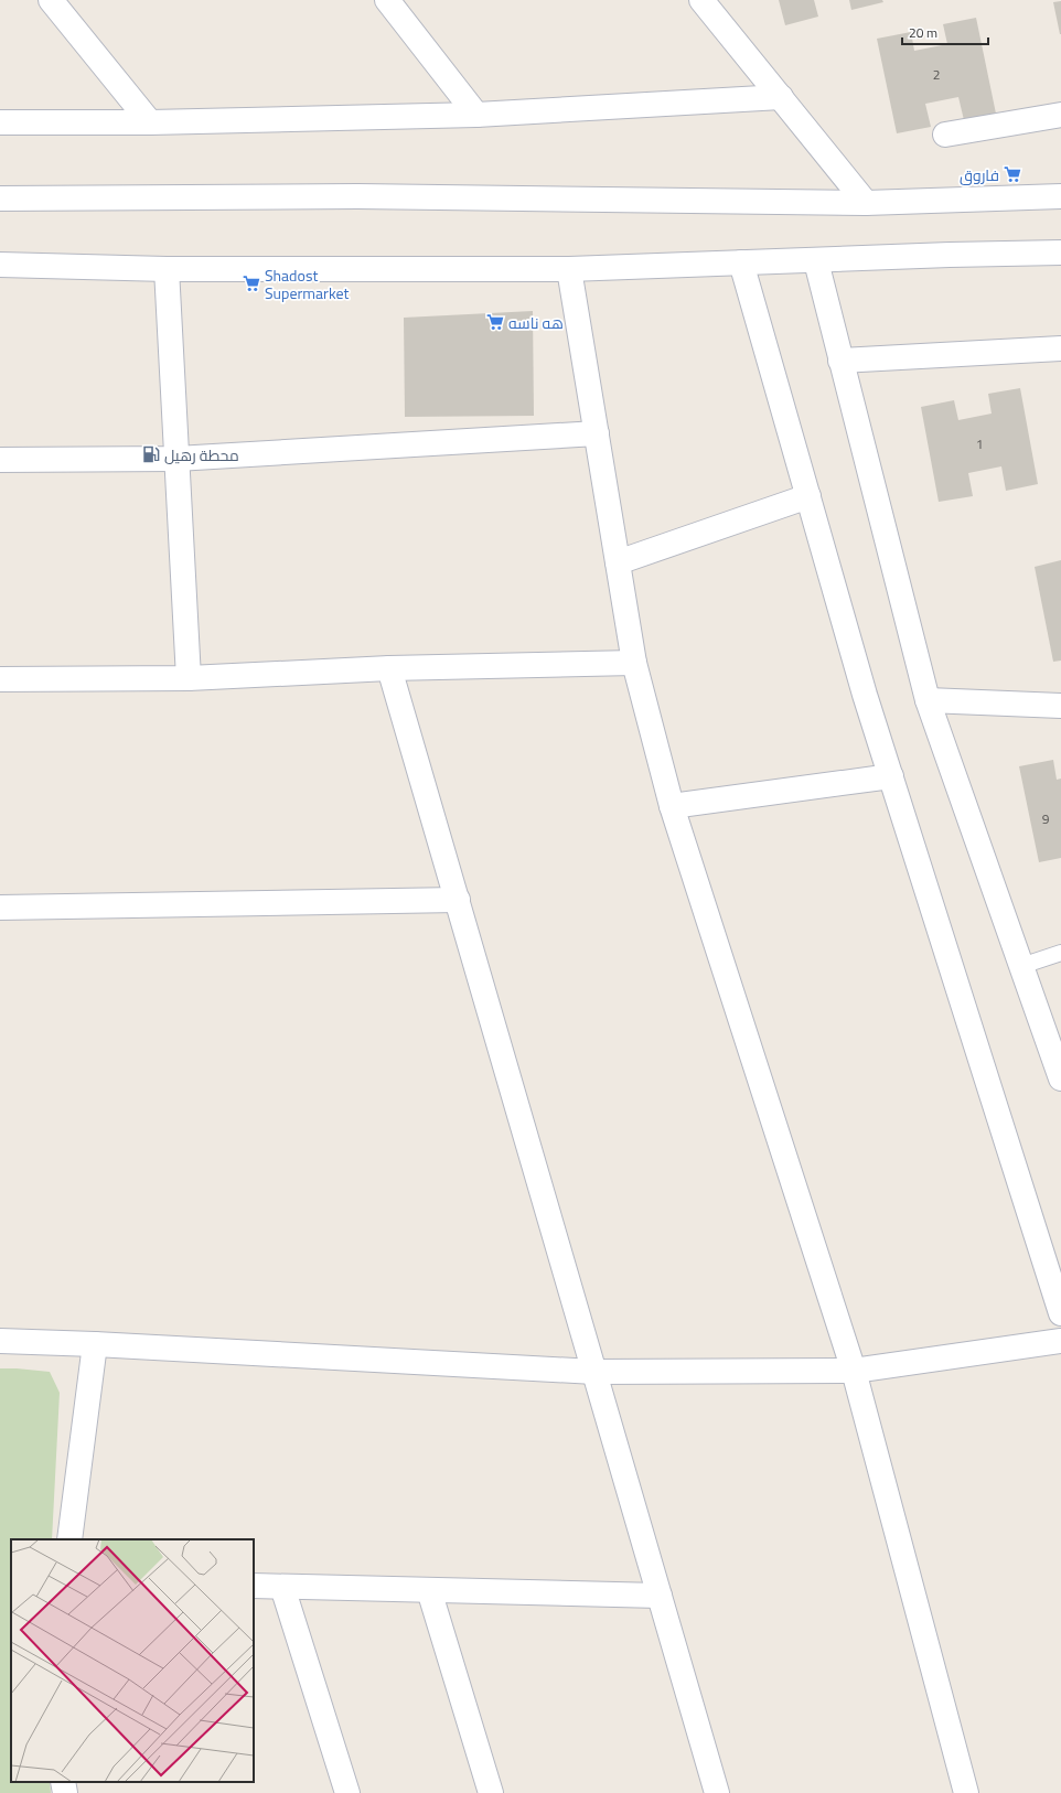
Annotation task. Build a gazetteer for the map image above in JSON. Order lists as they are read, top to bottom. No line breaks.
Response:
{"places":{"supermarket":["فاروق","Shadost Supermarket","هه ناسه"],"fuel station":["محطة رهيل"]},"house_numbers":["2","1","9"],"scale_bar":"20 m"}
